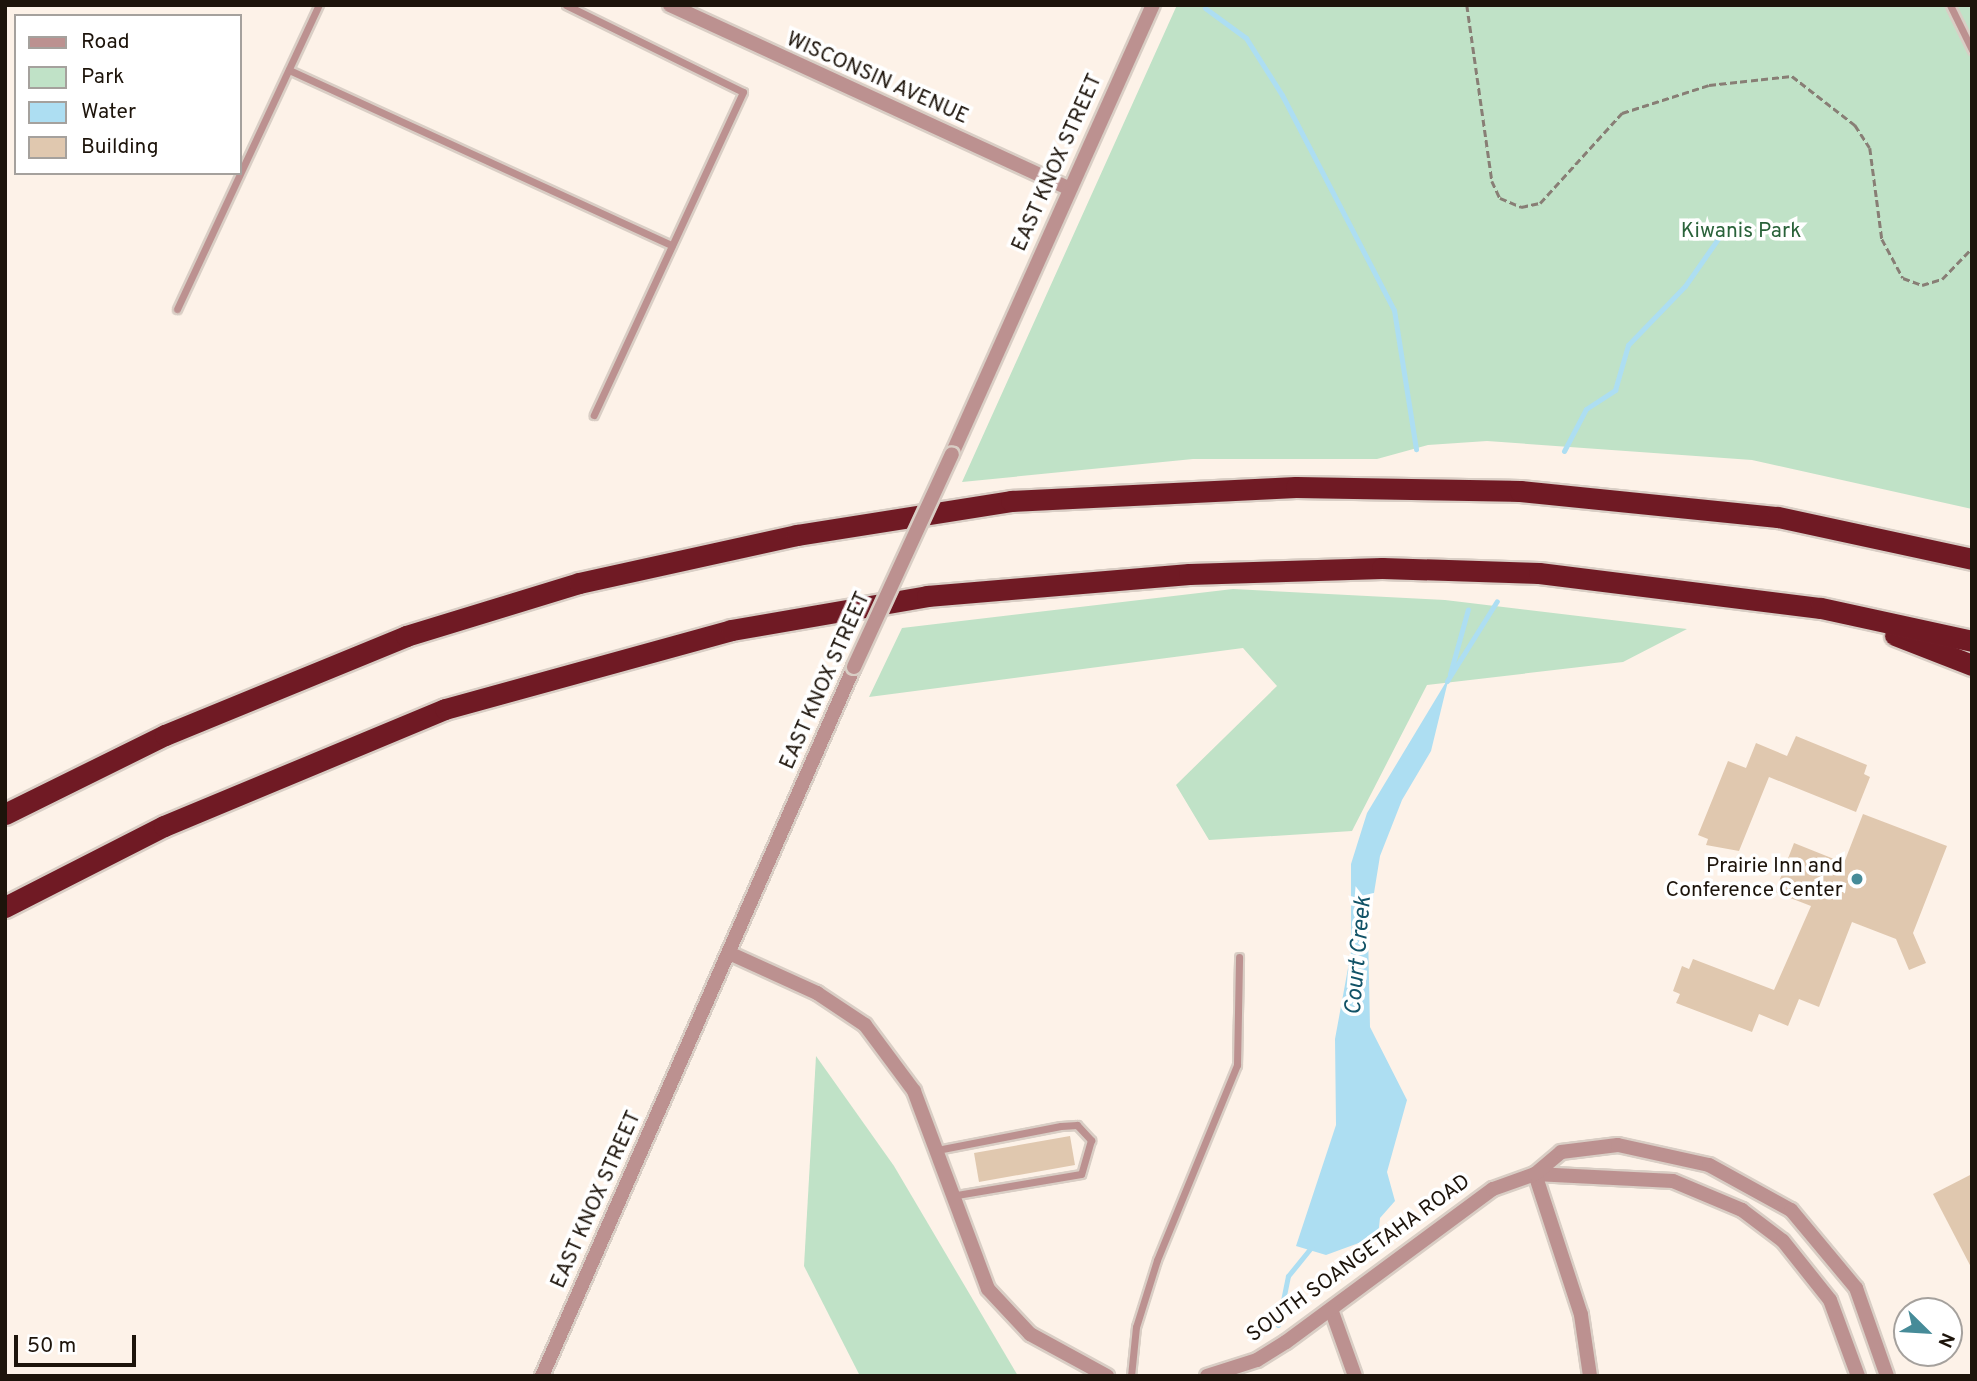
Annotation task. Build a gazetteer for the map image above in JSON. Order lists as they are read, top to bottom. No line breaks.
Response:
{"streets":{"street":["WISCONSIN AVENUE","EAST KNOX STREET","SOUTH SOANGETAHA ROAD"]},"crossings":[["WISCONSIN AVENUE","EAST KNOX STREET"]],"water":["Court Creek"],"parks":["Kiwanis Park"],"places":["Prairie Inn and Conference Center"],"legend":["Road","Park","Water","Building"],"scale_bar":"50 m","north":"bottom right"}
